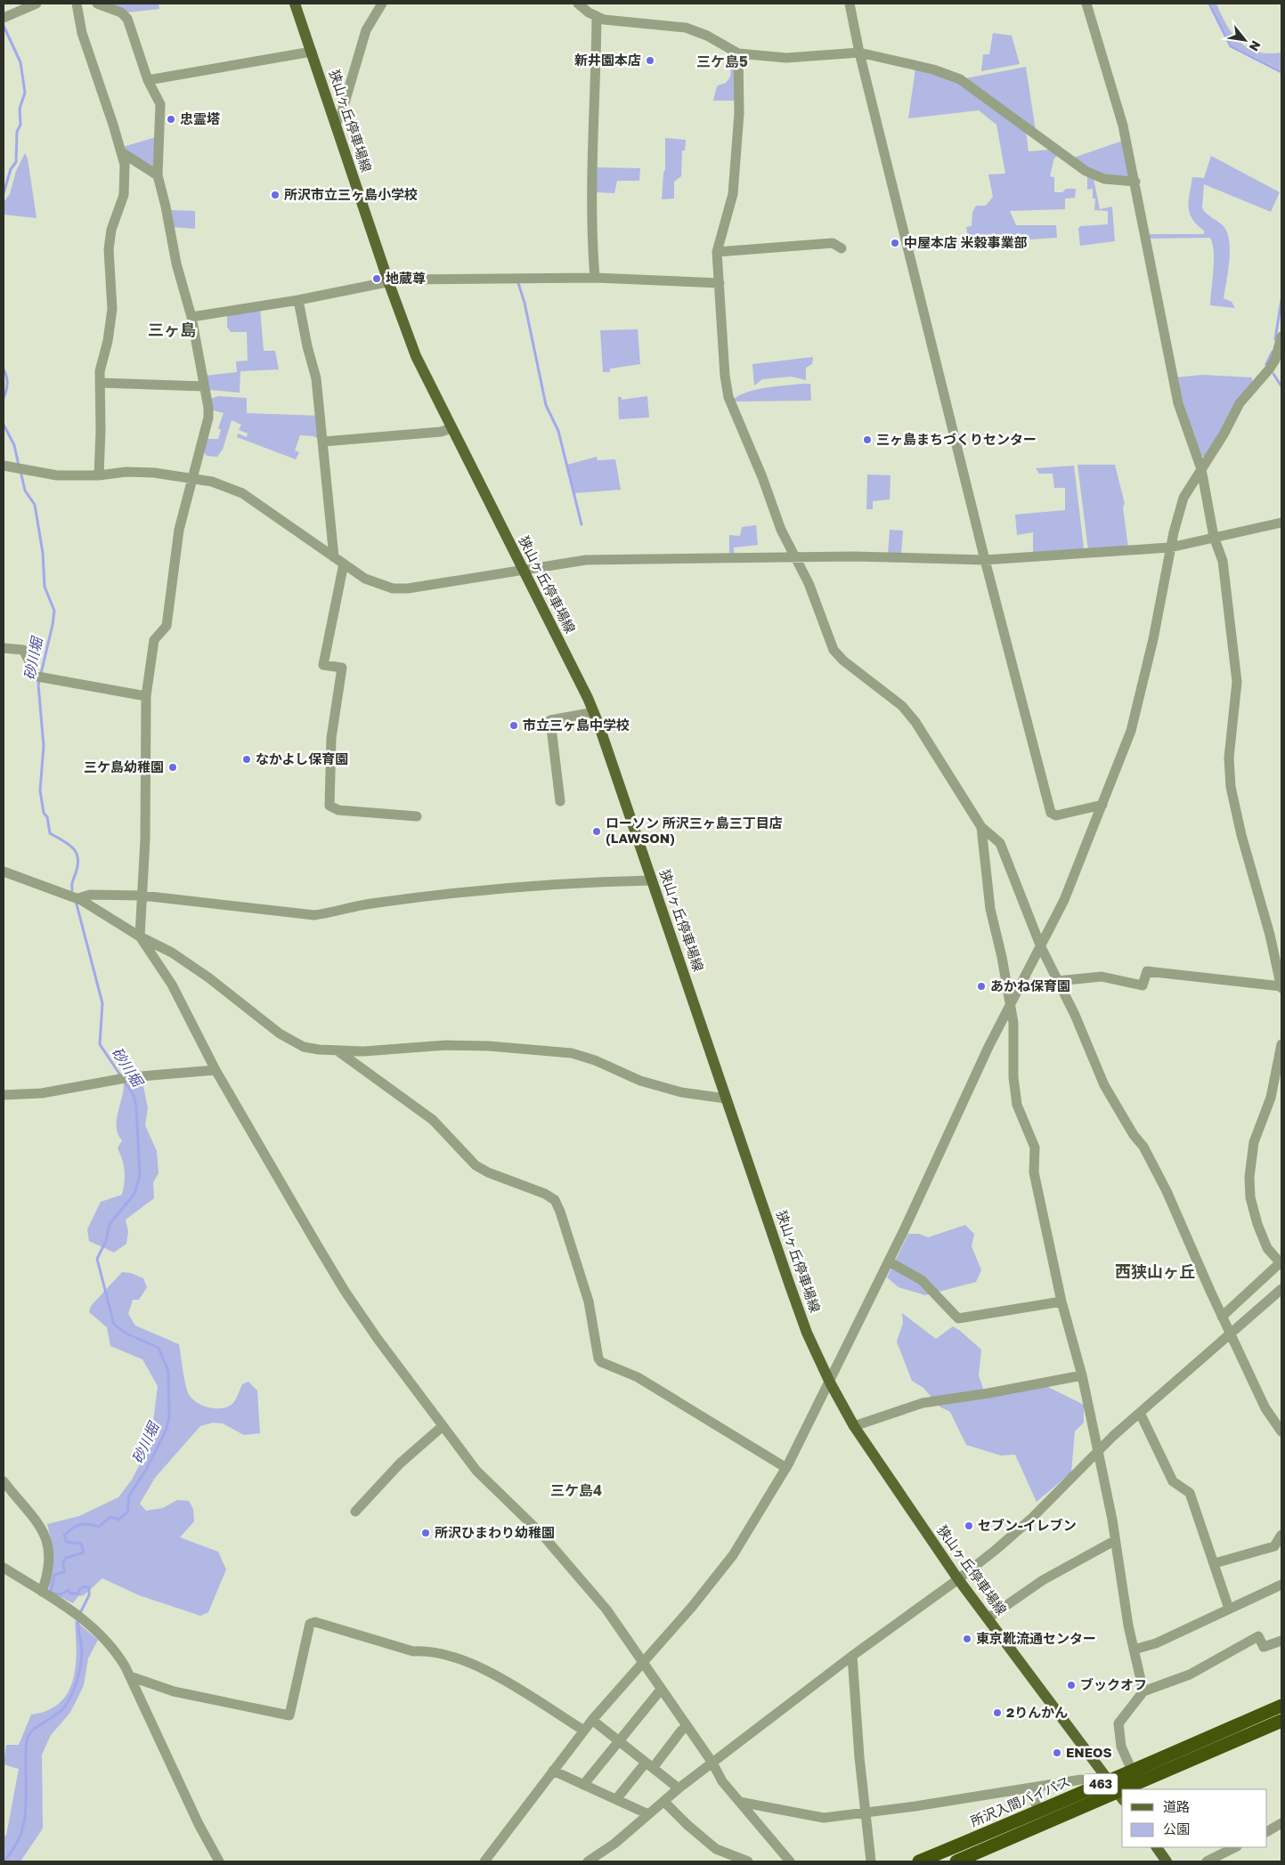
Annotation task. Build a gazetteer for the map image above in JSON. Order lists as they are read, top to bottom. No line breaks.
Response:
{"streets":{"highway":["463","所沢入間バイパス"],"main road":["狭山ヶ丘停車場線"]},"crossings":[["狭山ヶ丘停車場線","463"],["狭山ヶ丘停車場線","所沢入間バイパス"]],"districts":["三ケ島5","三ヶ島","西狭山ヶ丘","三ケ島4"],"water":["砂川堀"],"places":["新井園本店","忠霊塔","所沢市立三ヶ島小学校","中屋本店 米穀事業部","地蔵尊","三ヶ島まちづくりセンター","市立三ヶ島中学校","なかよし保育園","三ケ島幼稚園","ローソン 所沢三ヶ島三丁目店 (LAWSON)","あかね保育園","セブン-イレブン","所沢ひまわり幼稚園","東京靴流通センター","ブックオフ","2りんかん","ENEOS"],"legend":["道路","公園"],"north":"bottom right"}
